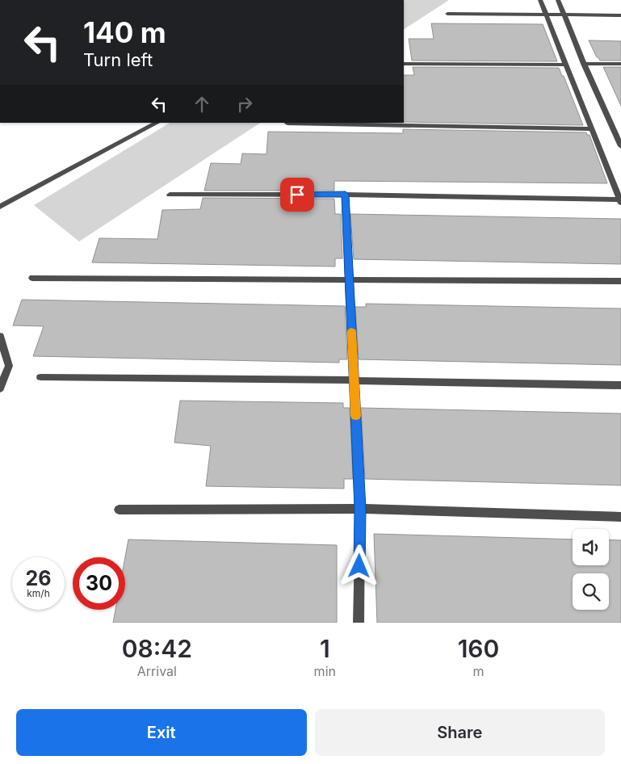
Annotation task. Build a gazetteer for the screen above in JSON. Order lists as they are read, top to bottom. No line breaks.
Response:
{"page":{"turn":["140 m","Turn left"],"speed":"26 km/h","limit":"30","eta":["08:42","Arrival","1","min","160","m"],"buttons":["Exit","Share"]}}
